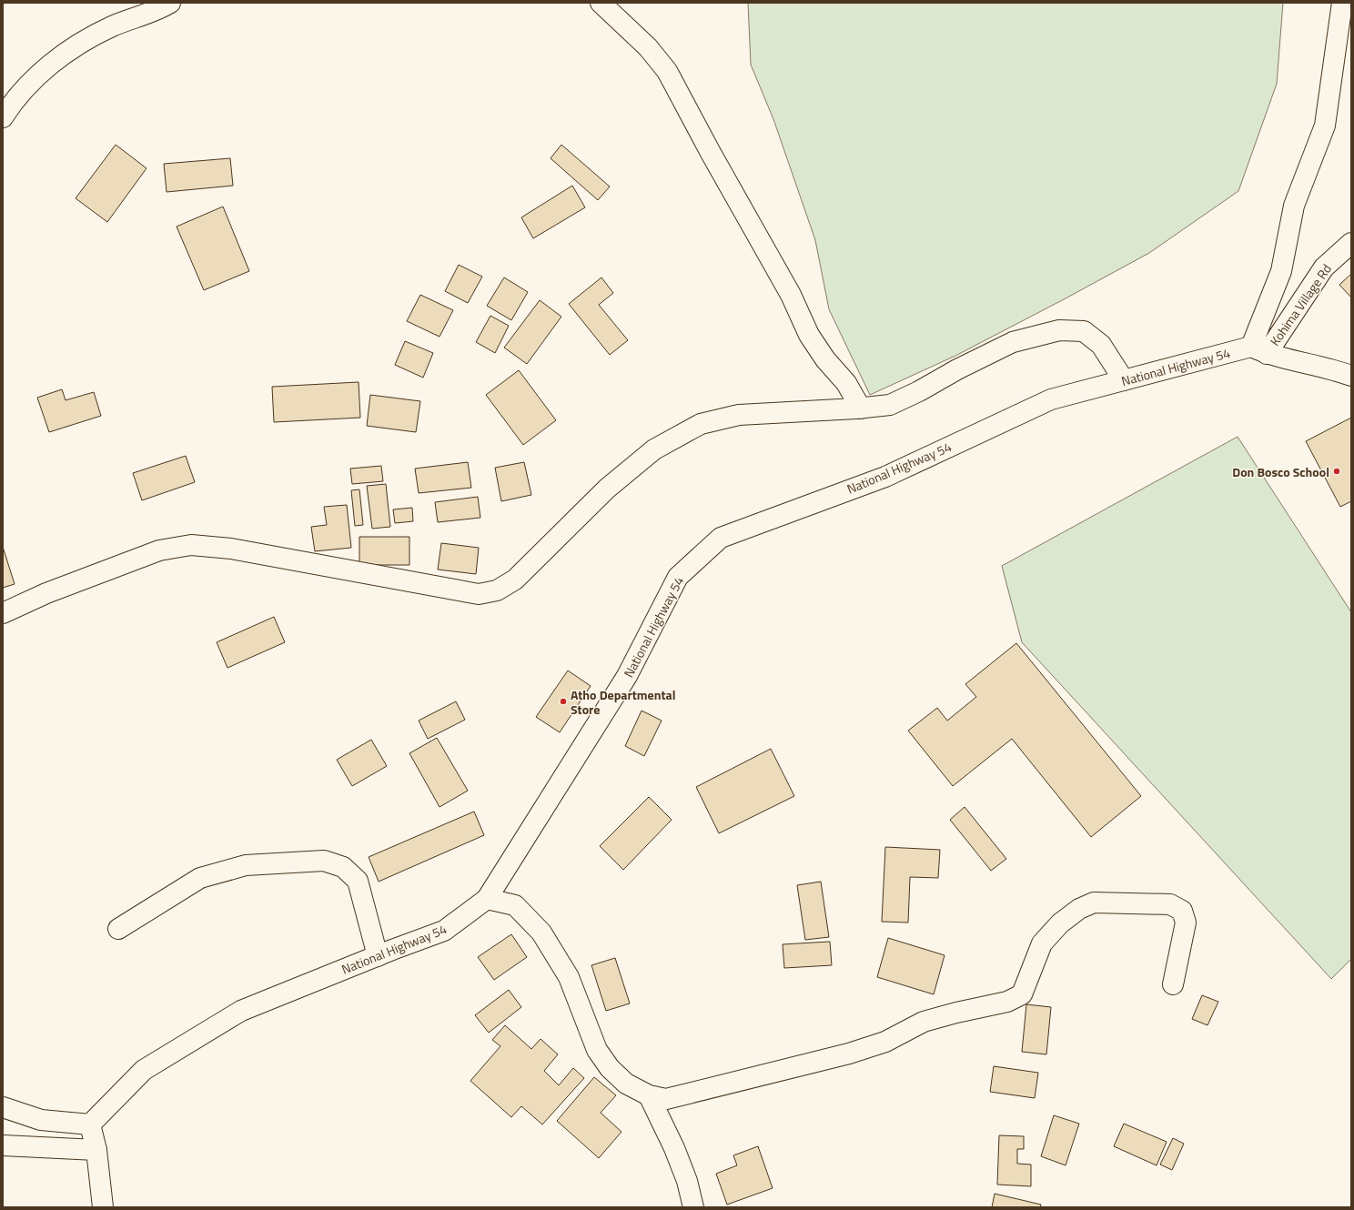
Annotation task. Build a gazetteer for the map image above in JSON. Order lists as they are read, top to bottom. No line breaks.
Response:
{"streets":{"main road":["Kohima Village Rd","National Highway 54"]},"crossings":[["Kohima Village Rd","National Highway 54"]],"places":["Don Bosco School","Atho Departmental Store"]}
